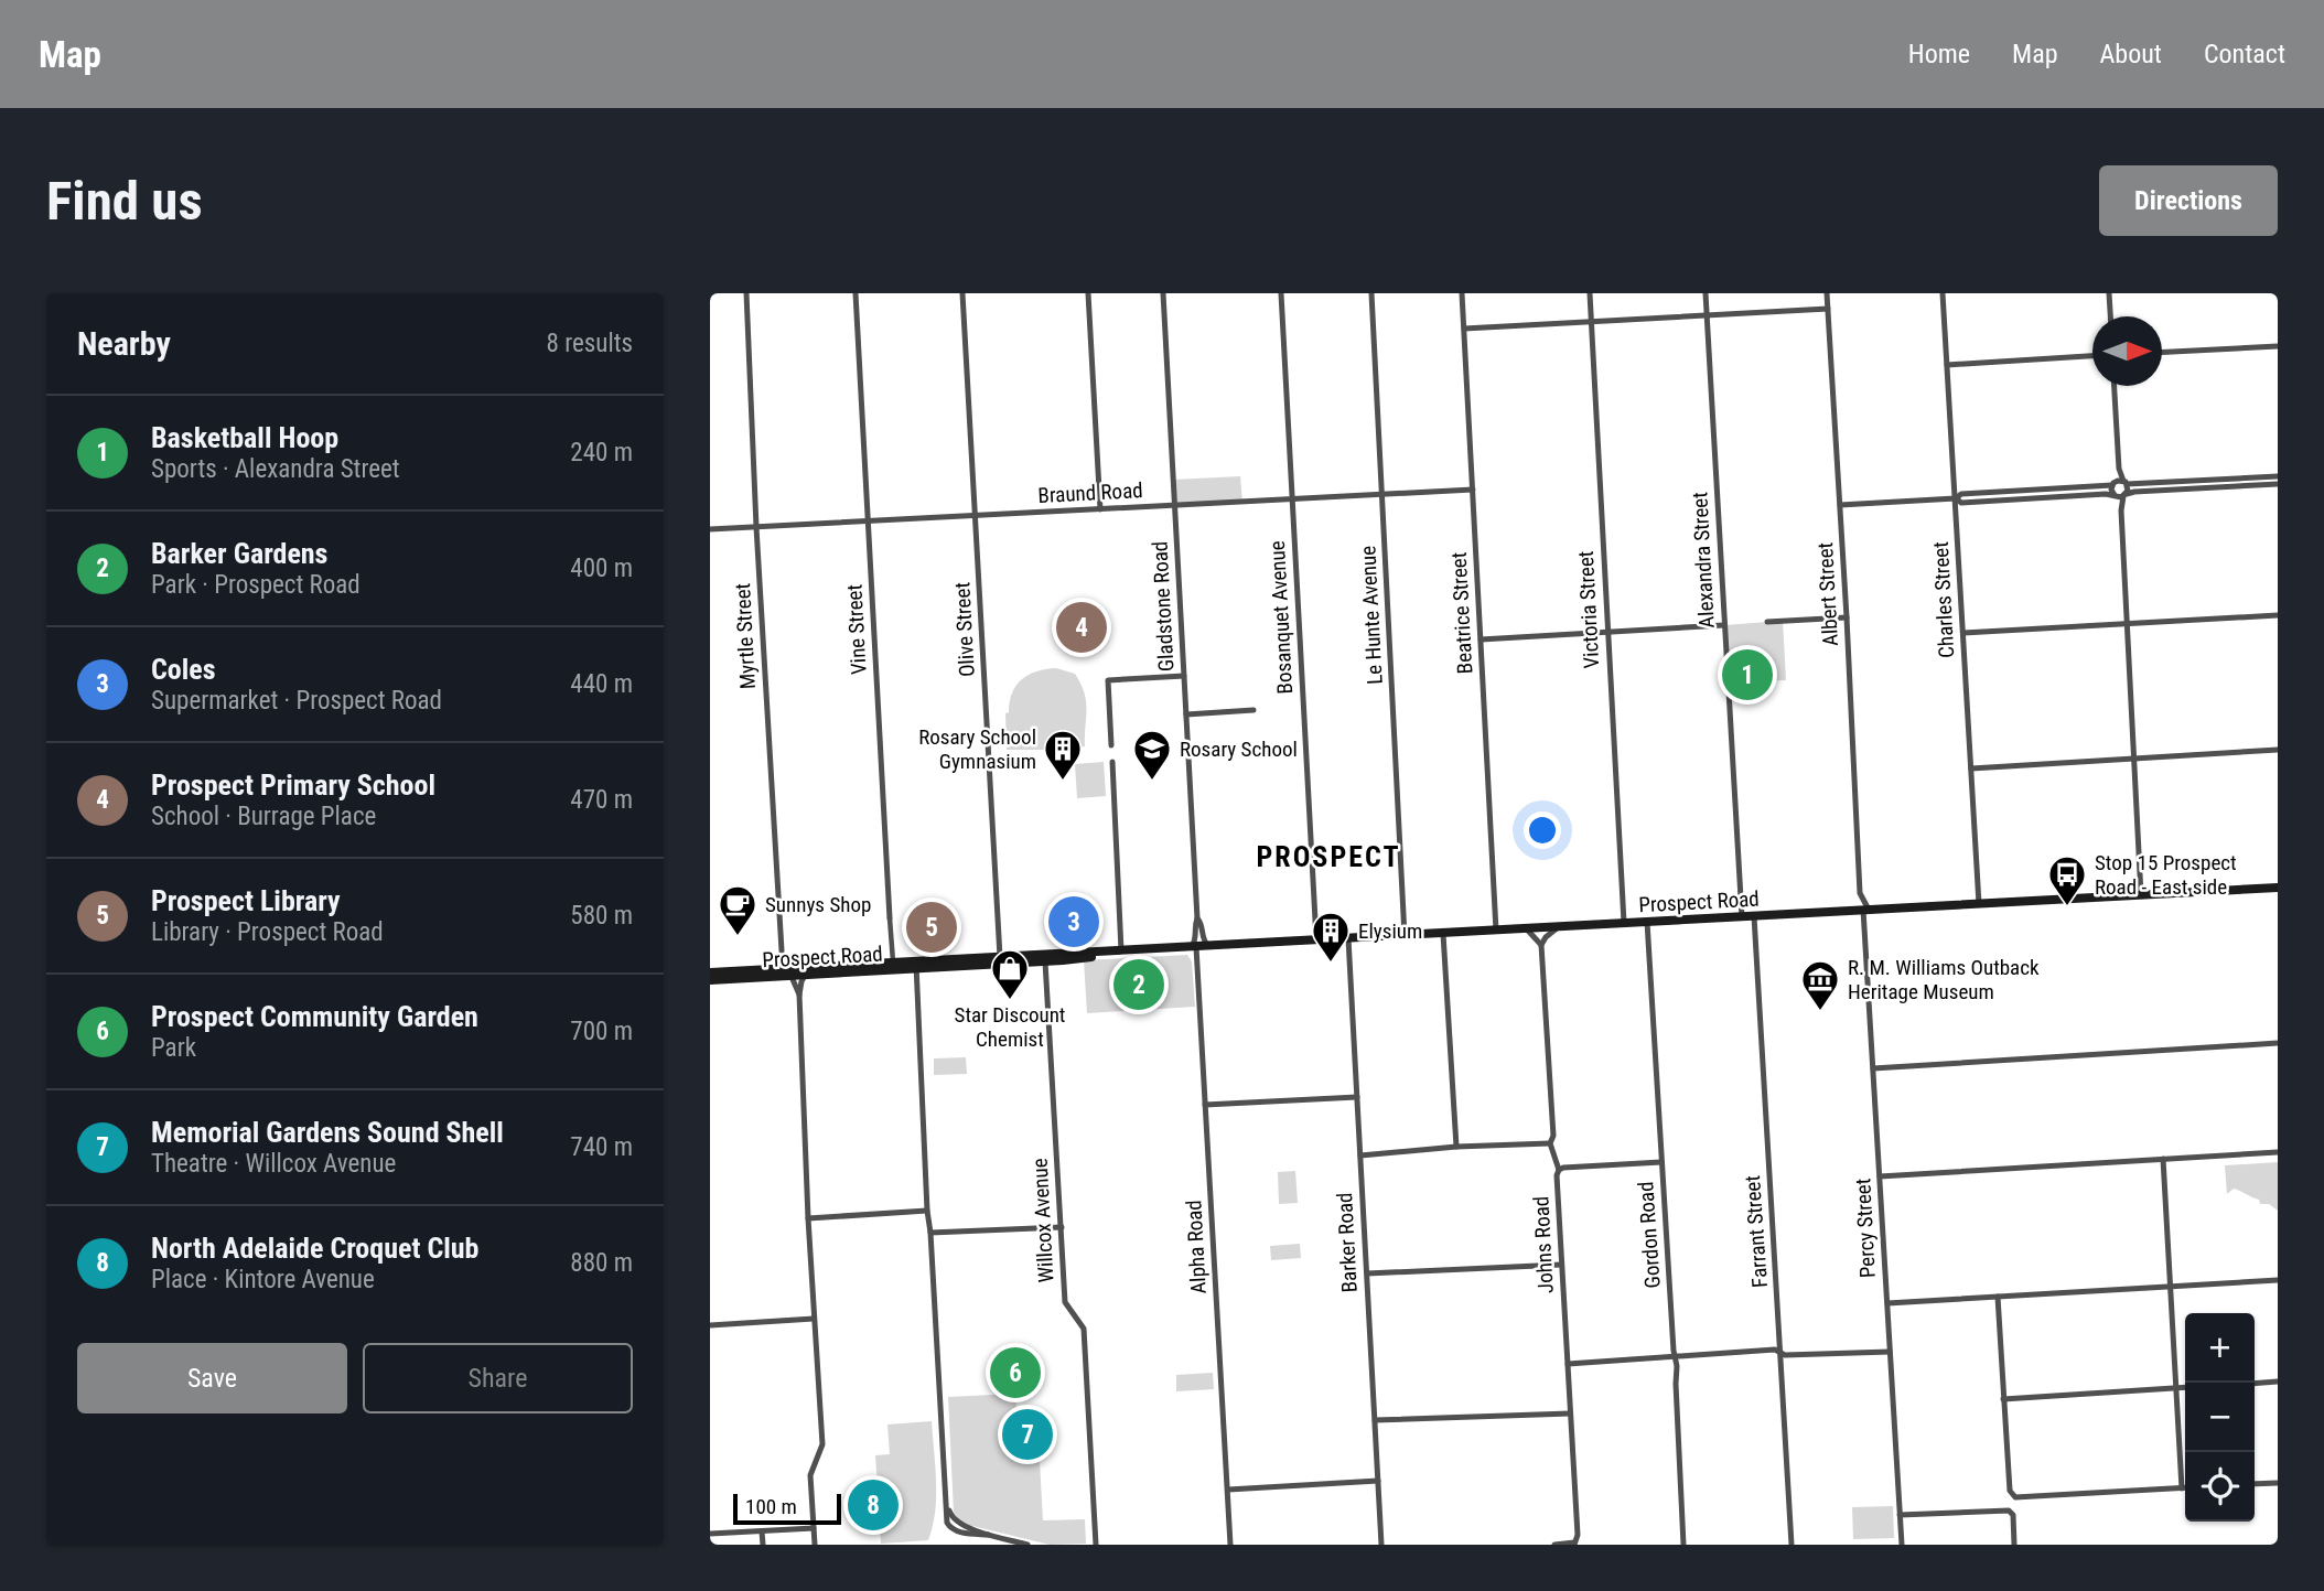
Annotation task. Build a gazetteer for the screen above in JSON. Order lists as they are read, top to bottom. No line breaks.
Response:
{"streets":{"main road":["Prospect Road"],"street":["Braund Road","Alexandra Street","Albert Street","Charles Street","Gladstone Road","Victoria Street","Beatrice Street","Le Hunte Avenue","Bosanquet Avenue","Vine Street","Olive Street","Myrtle Street","Willcox Avenue","Percy Street","Farrant Street","Gordon Road","Barker Road","Johns Road","Alpha Road"]},"crossings":[["Braund Road","Gladstone Road"],["Braund Road","Beatrice Street"],["Braund Road","Le Hunte Avenue"],["Braund Road","Bosanquet Avenue"],["Braund Road","Vine Street"],["Braund Road","Olive Street"],["Braund Road","Myrtle Street"],["Alexandra Street","Prospect Road"],["Albert Street","Prospect Road"],["Albert Street","Percy Street"],["Charles Street","Prospect Road"],["Gladstone Road","Prospect Road"],["Gladstone Road","Alpha Road"],["Victoria Street","Prospect Road"],["Beatrice Street","Prospect Road"],["Le Hunte Avenue","Prospect Road"],["Bosanquet Avenue","Prospect Road"],["Vine Street","Prospect Road"],["Olive Street","Prospect Road"],["Myrtle Street","Prospect Road"],["Prospect Road","Willcox Avenue"],["Prospect Road","Percy Street"],["Prospect Road","Farrant Street"],["Prospect Road","Gordon Road"],["Prospect Road","Barker Road"],["Prospect Road","Alpha Road"]],"districts":["PROSPECT"],"places":{"building":["Rosary School Gymnasium","Elysium"],"school or university":["Rosary School"],"bus stop":["Stop 15 Prospect Road - East side"],"cafe":["Sunnys Shop"],"shop":["Star Discount Chemist"],"museum":["R. M. Williams Outback Heritage Museum"]},"scale_bar":"100 m","north":"right","page":{"header":"Map","nav":["Home","Map","About","Contact"],"buttons":["Directions",["Save","Share"]],"title":"Find us","heading":["Nearby","8 results"],"list":[{"mark":"1","name":"Basketball Hoop","note":"Sports · Alexandra Street","value":"240 m"},{"mark":"2","name":"Barker Gardens","note":"Park · Prospect Road","value":"400 m"},{"mark":"3","name":"Coles","note":"Supermarket · Prospect Road","value":"440 m"},{"mark":"4","name":"Prospect Primary School","note":"School · Burrage Place","value":"470 m"},{"mark":"5","name":"Prospect Library","note":"Library · Prospect Road","value":"580 m"},{"mark":"6","name":"Prospect Community Garden","note":"Park","value":"700 m"},{"mark":"7","name":"Memorial Gardens Sound Shell","note":"Theatre · Willcox Avenue","value":"740 m"},{"mark":"8","name":"North Adelaide Croquet Club","note":"Place · Kintore Avenue","value":"880 m"}],"pins":["4","1","3","5","2","6","7","8"],"map_buttons":["+","−"],"scale":"100 m"}}
